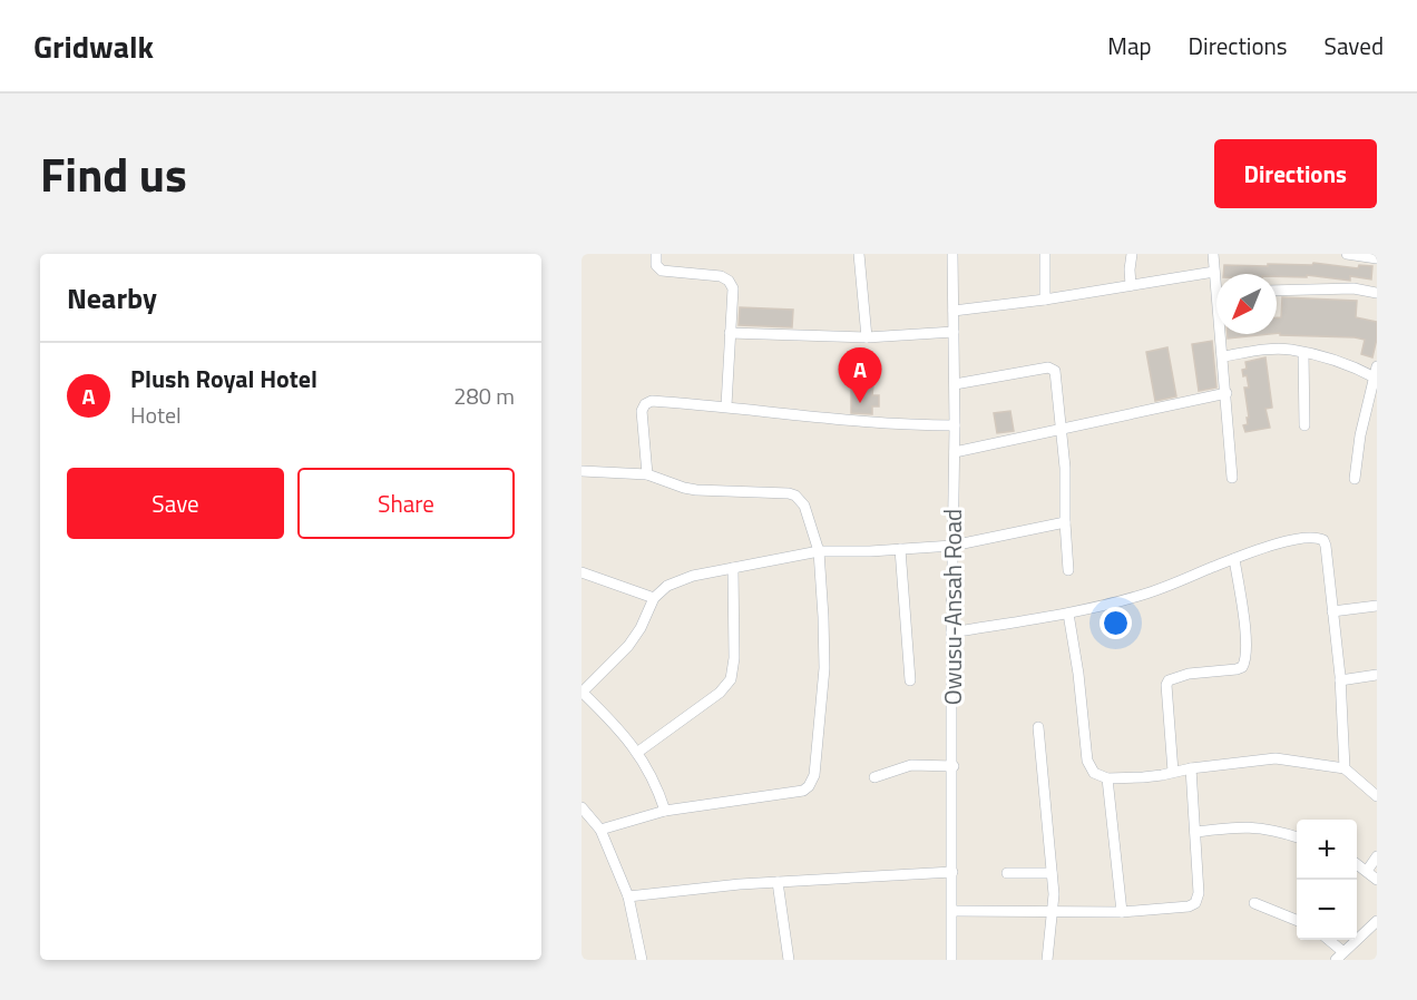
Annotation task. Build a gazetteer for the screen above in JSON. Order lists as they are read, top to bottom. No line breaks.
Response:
{"streets":{"street":["Owusu-Ansah Road"]},"north":"bottom left","page":{"header":"Gridwalk","nav":["Map","Directions","Saved"],"title":"Find us","buttons":["Directions",["Save","Share"]],"heading":"Nearby","list":[{"mark":"A","name":"Plush Royal Hotel","note":"Hotel","value":"280 m"}],"pins":"A","map_buttons":["+","−"]}}
